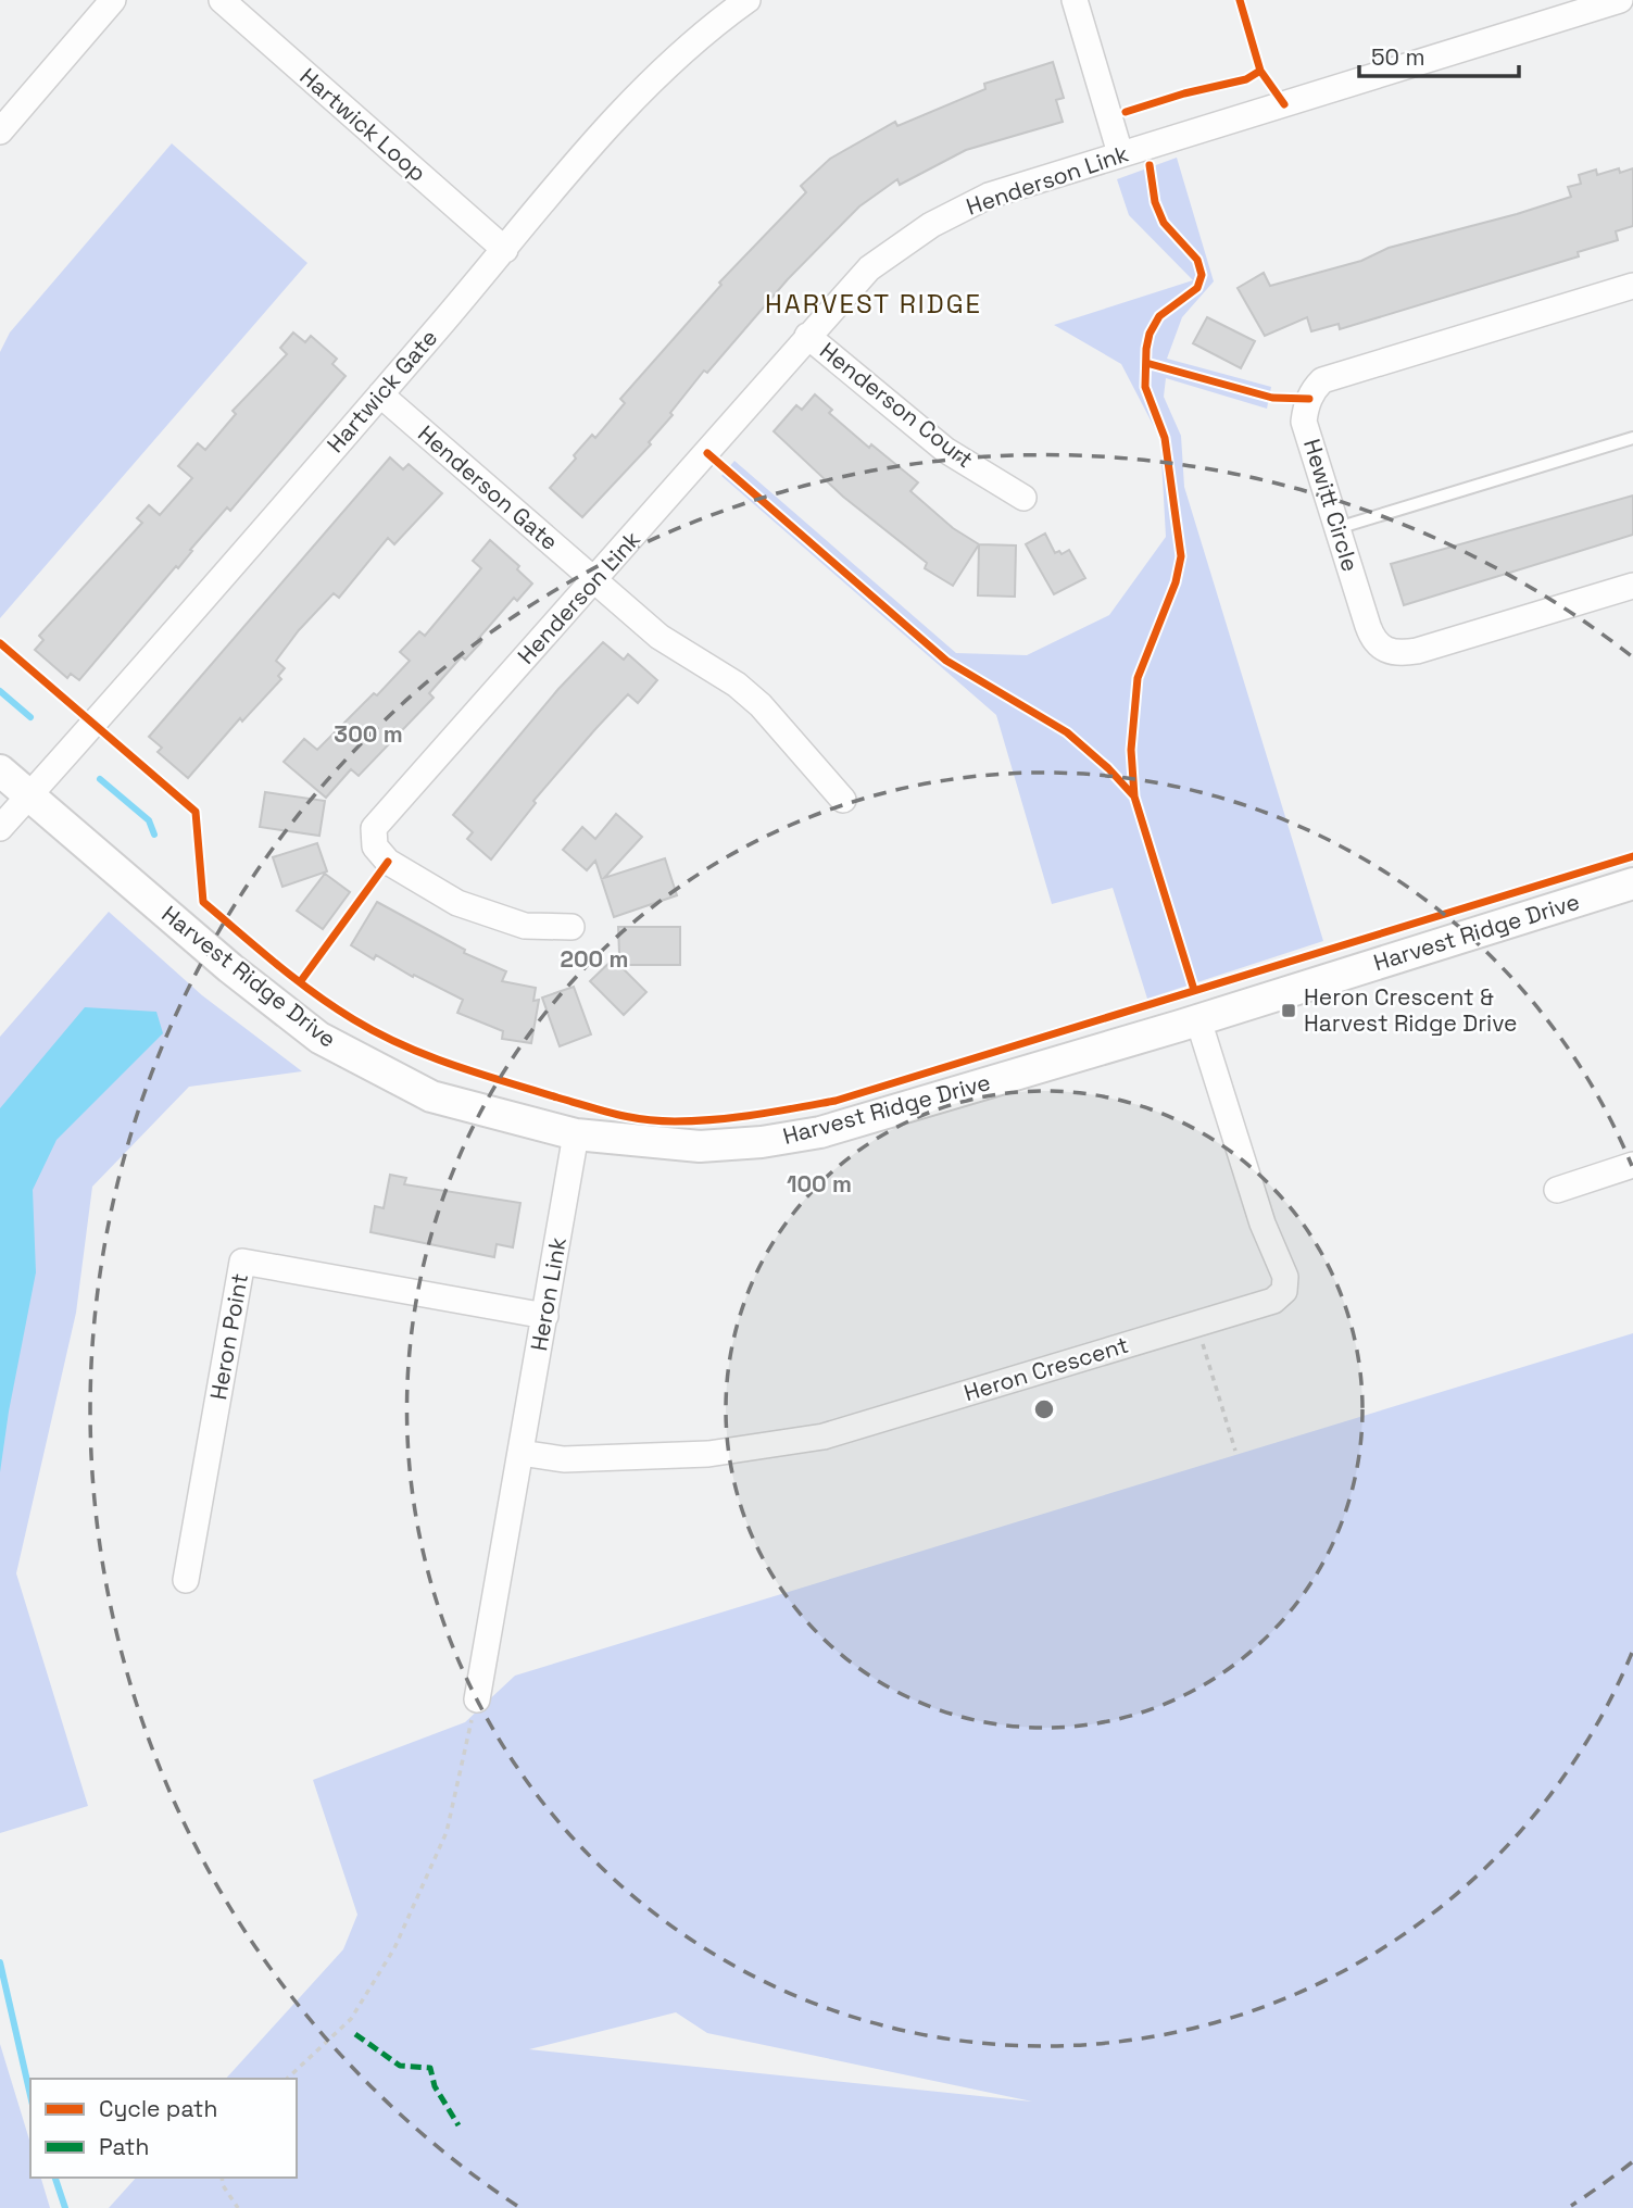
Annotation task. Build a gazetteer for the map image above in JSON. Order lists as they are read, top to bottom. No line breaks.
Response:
{"streets":{"street":["Hartwick Loop","Henderson Link","Hartwick Gate","Henderson Court","Henderson Gate","Hewitt Circle","Harvest Ridge Drive","Heron Link","Heron Point","Heron Crescent"]},"crossings":[["Hartwick Loop","Hartwick Gate"],["Henderson Link","Henderson Court"],["Henderson Link","Henderson Gate"],["Hartwick Gate","Henderson Gate"],["Hartwick Gate","Harvest Ridge Drive"],["Harvest Ridge Drive","Heron Link"],["Harvest Ridge Drive","Heron Crescent"],["Heron Link","Heron Point"],["Heron Link","Heron Crescent"]],"districts":["HARVEST RIDGE"],"places":{"transit":["Heron Crescent & Harvest Ridge Drive"]},"legend":["Cycle path","Path"],"scale_bar":"50 m","rings":["300 m","200 m","100 m"]}
